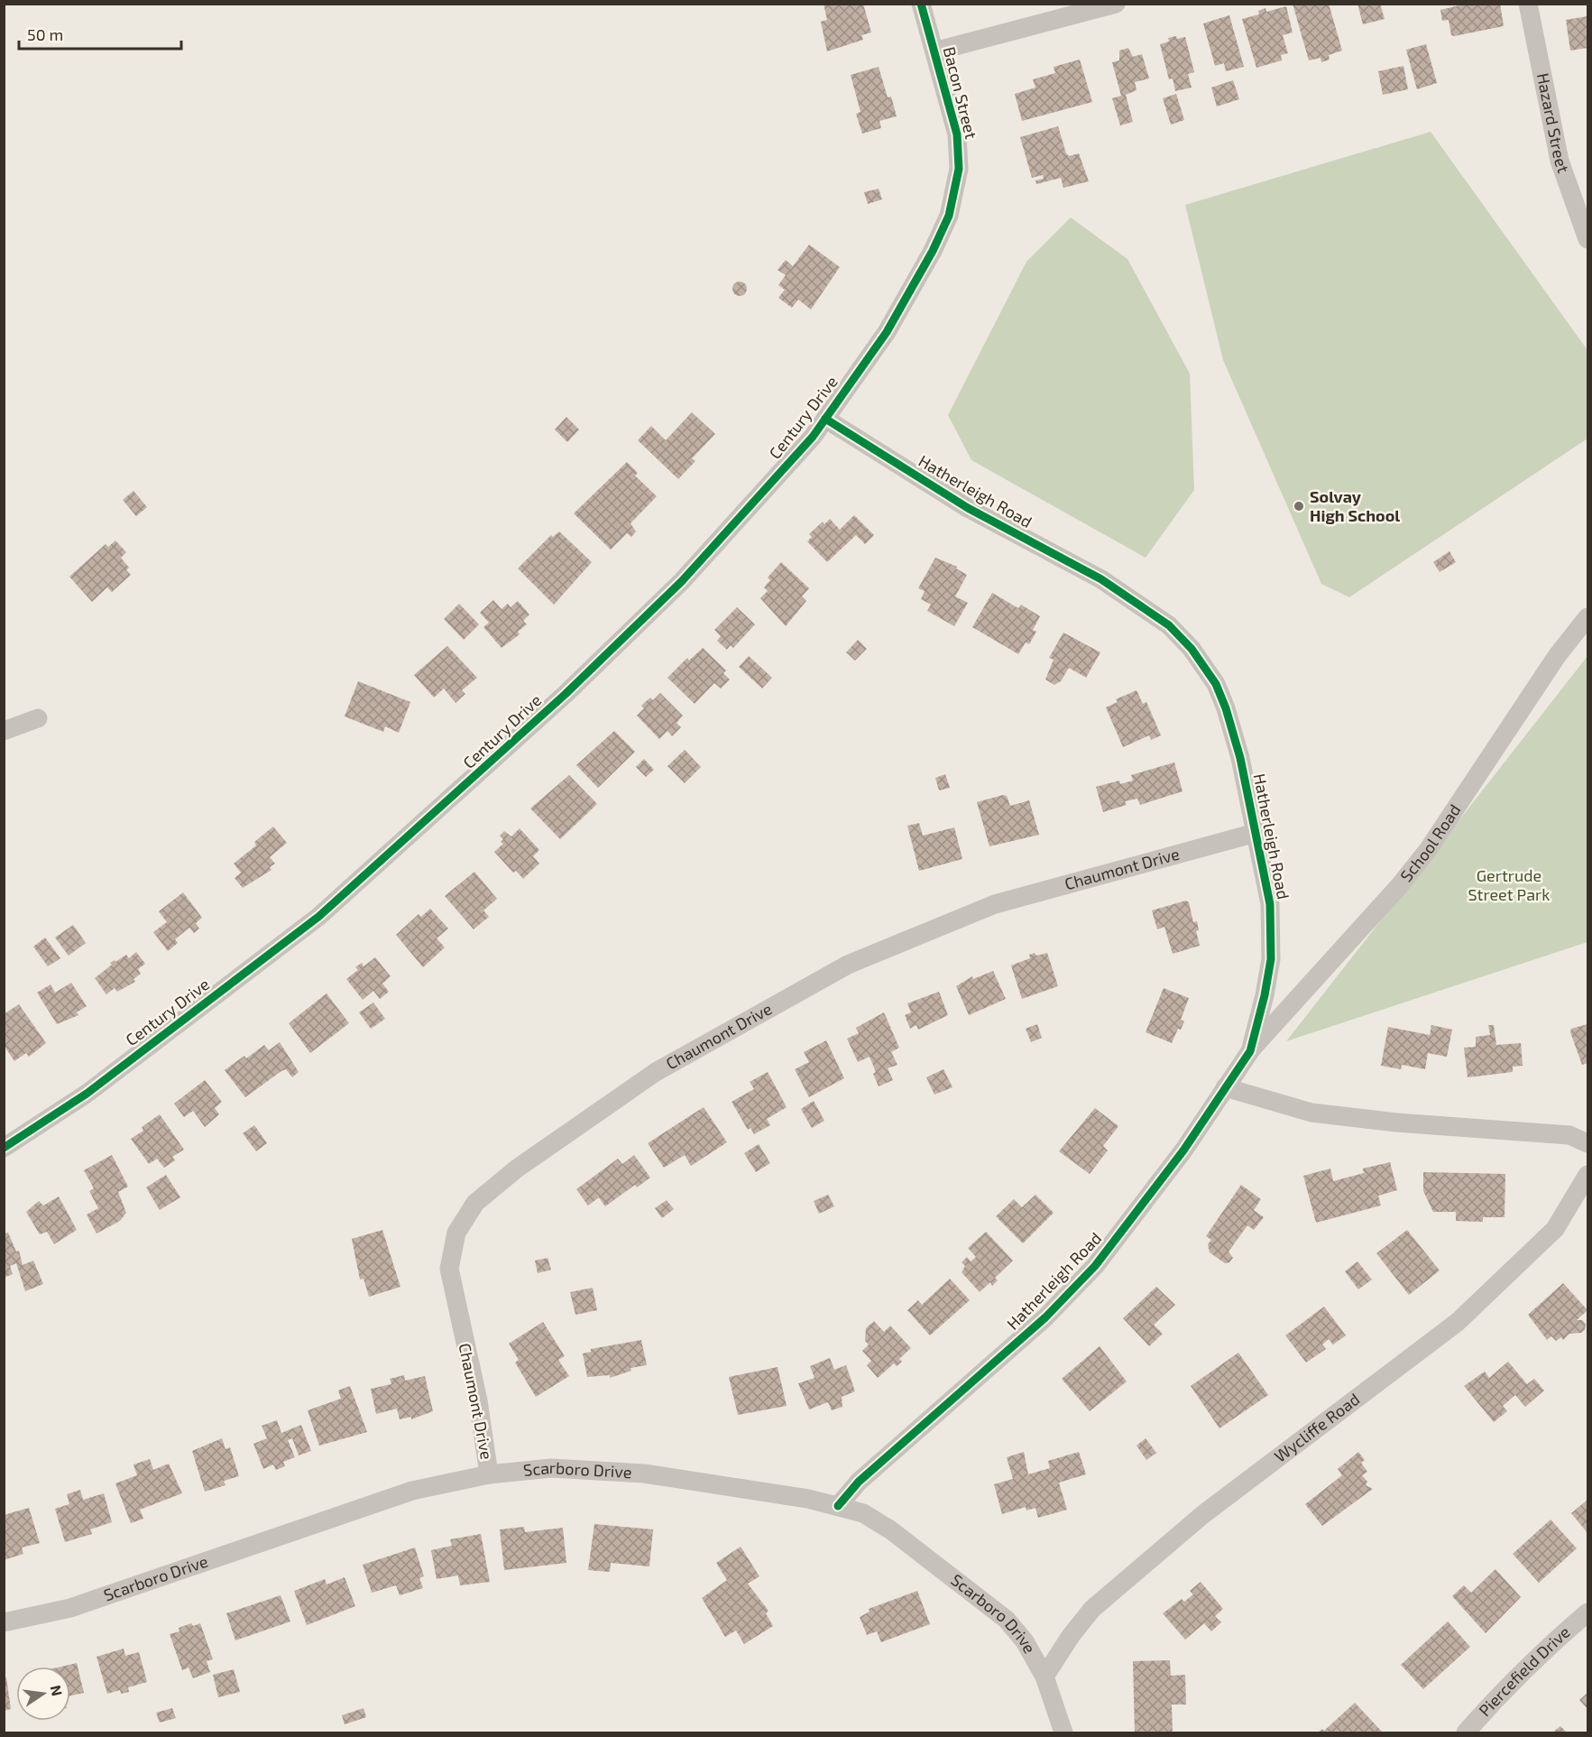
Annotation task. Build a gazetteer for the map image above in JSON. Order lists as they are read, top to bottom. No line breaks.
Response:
{"streets":{"street":["Bacon Street","Hazard Street","Century Drive","Hatherleigh Road","School Road","Chaumont Drive","Wycliffe Road","Scarboro Drive","Piercefield Drive"]},"crossings":[["Bacon Street","Century Drive"],["Century Drive","Hatherleigh Road"],["Hatherleigh Road","School Road"],["Hatherleigh Road","Chaumont Drive"],["Hatherleigh Road","Scarboro Drive"],["Chaumont Drive","Scarboro Drive"],["Wycliffe Road","Scarboro Drive"]],"parks":["Gertrude Street Park"],"places":["Solvay High School"],"scale_bar":"50 m","north":"right"}
